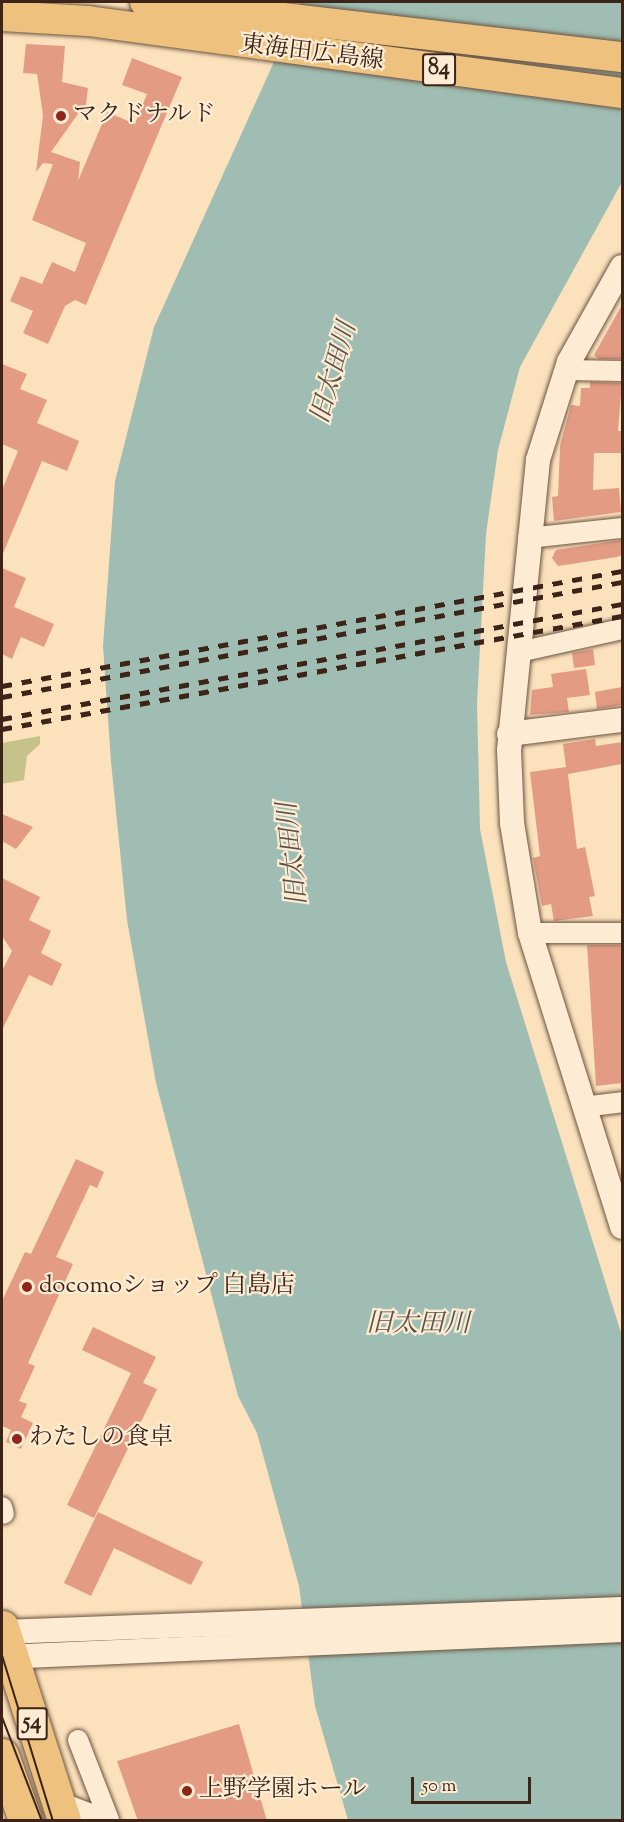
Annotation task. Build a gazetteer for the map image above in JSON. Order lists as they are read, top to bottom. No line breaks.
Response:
{"streets":{"highway":["54"],"main road":["東海田広島線","84"]},"water":["旧太田川"],"places":["マクドナルド","docomoショップ 白島店","わたしの食卓","上野学園ホール"],"scale_bar":"50 m"}
